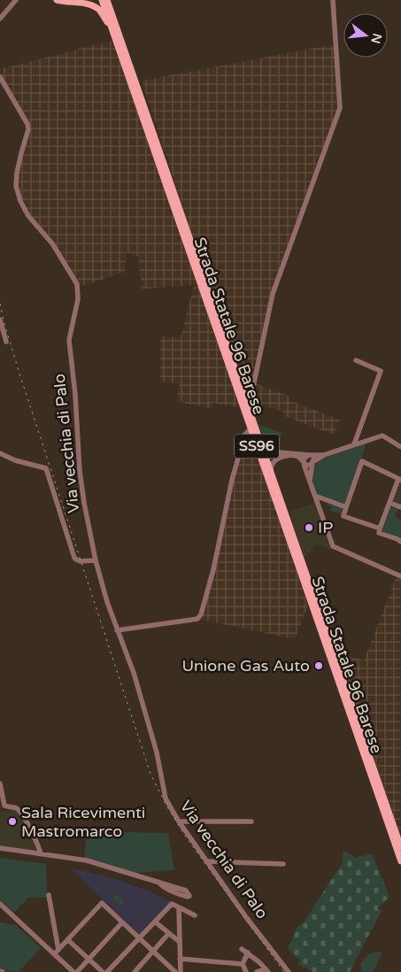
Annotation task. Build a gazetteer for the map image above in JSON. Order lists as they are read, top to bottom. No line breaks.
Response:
{"streets":{"main road":["Strada Statale 96 Barese","SS96"],"street":["Via vecchia di Palo"]},"places":["IP","Unione Gas Auto","Sala Ricevimenti Mastromarco"],"north":"right"}
